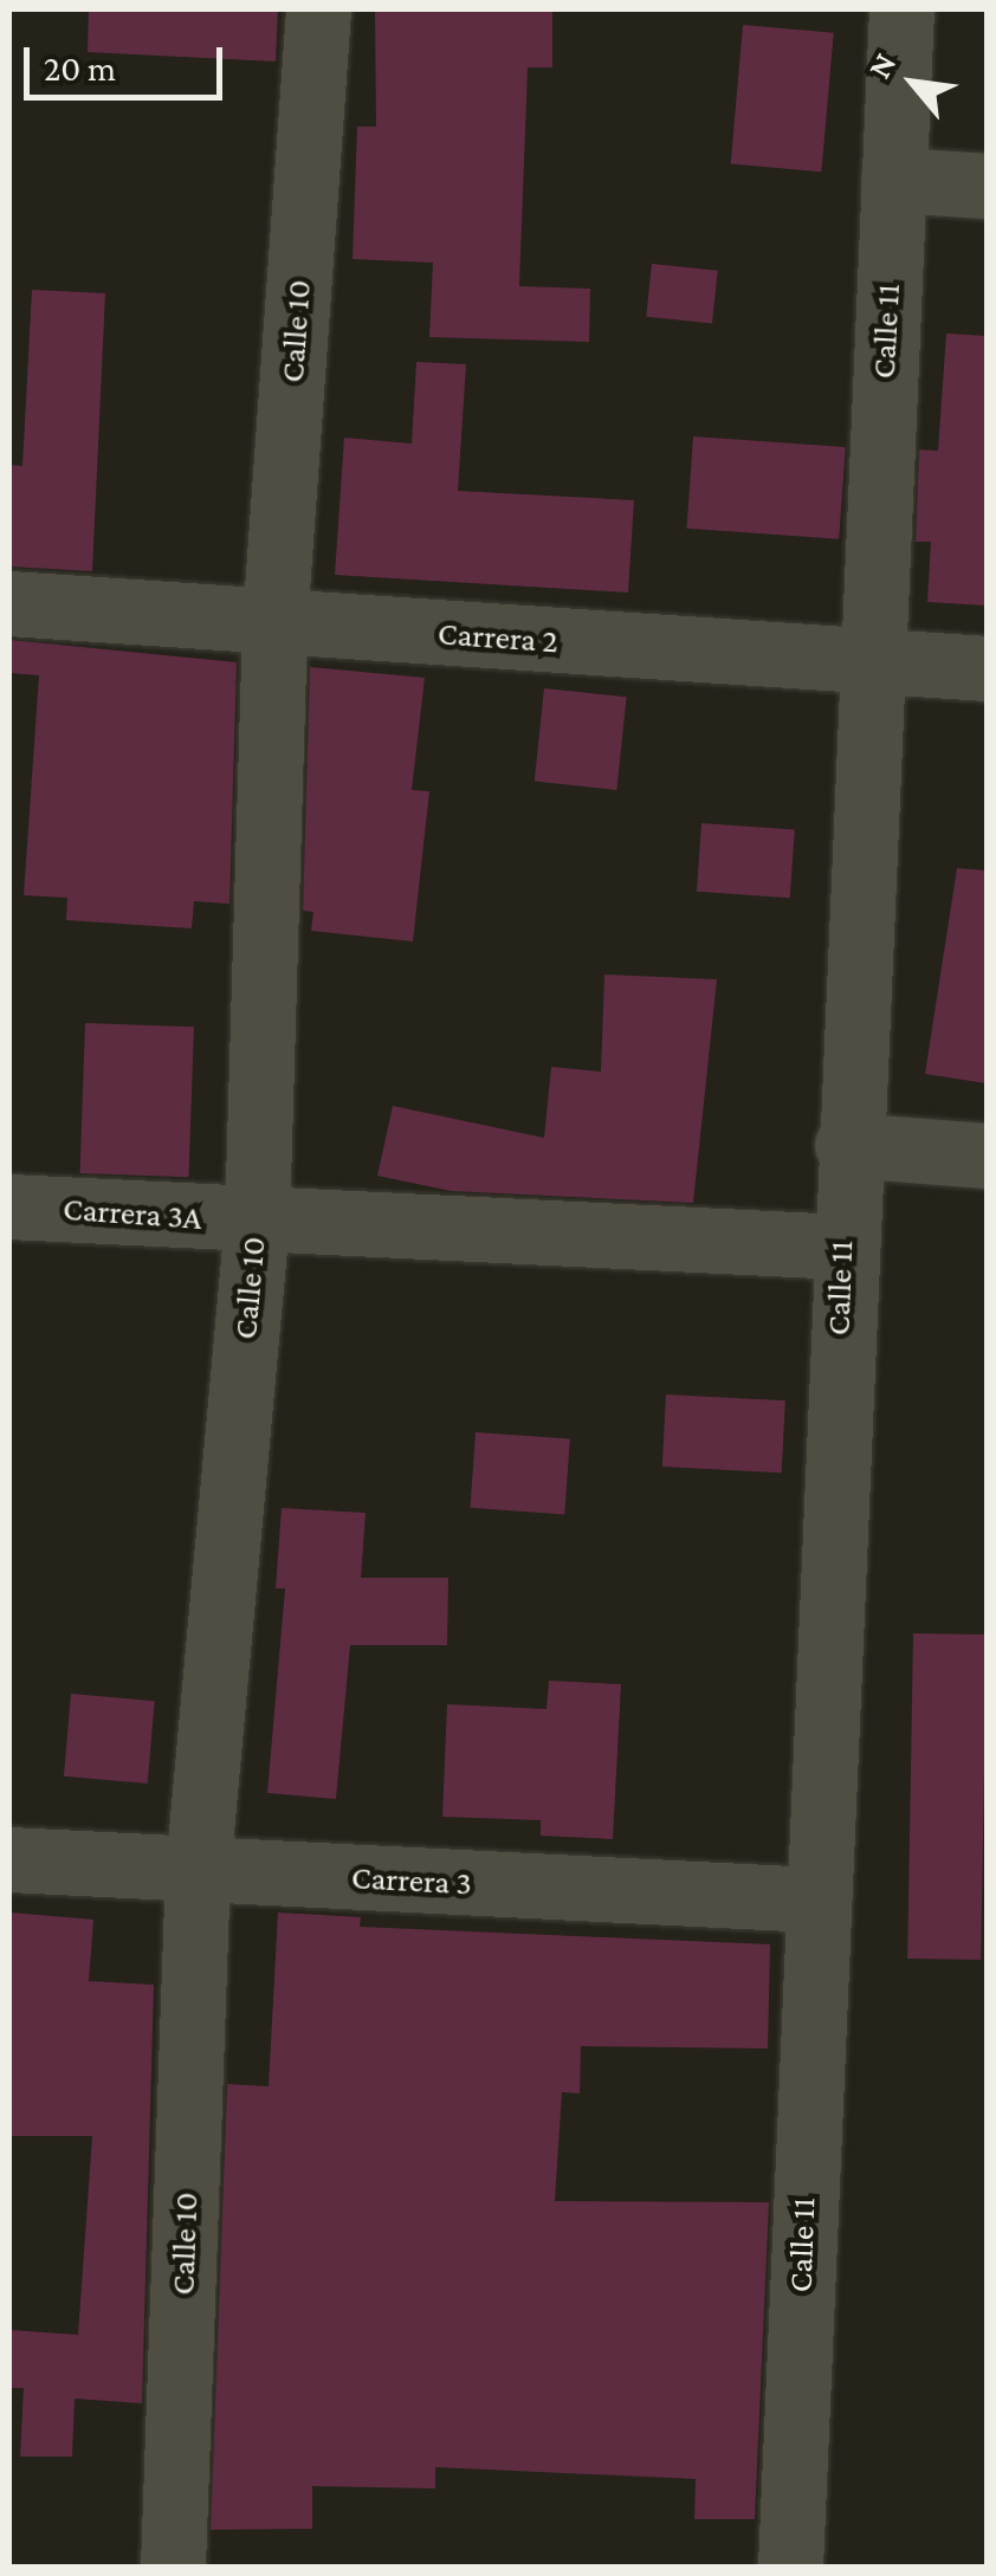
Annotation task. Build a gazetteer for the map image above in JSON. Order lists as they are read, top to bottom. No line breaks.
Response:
{"streets":{"street":["Calle 10","Calle 11","Carrera 2","Carrera 3A","Carrera 3"]},"crossings":[["Calle 10","Carrera 2"],["Calle 10","Carrera 3A"],["Calle 10","Carrera 3"],["Calle 11","Carrera 2"],["Calle 11","Carrera 3A"],["Calle 11","Carrera 3"]],"scale_bar":"20 m","north":"top left"}
